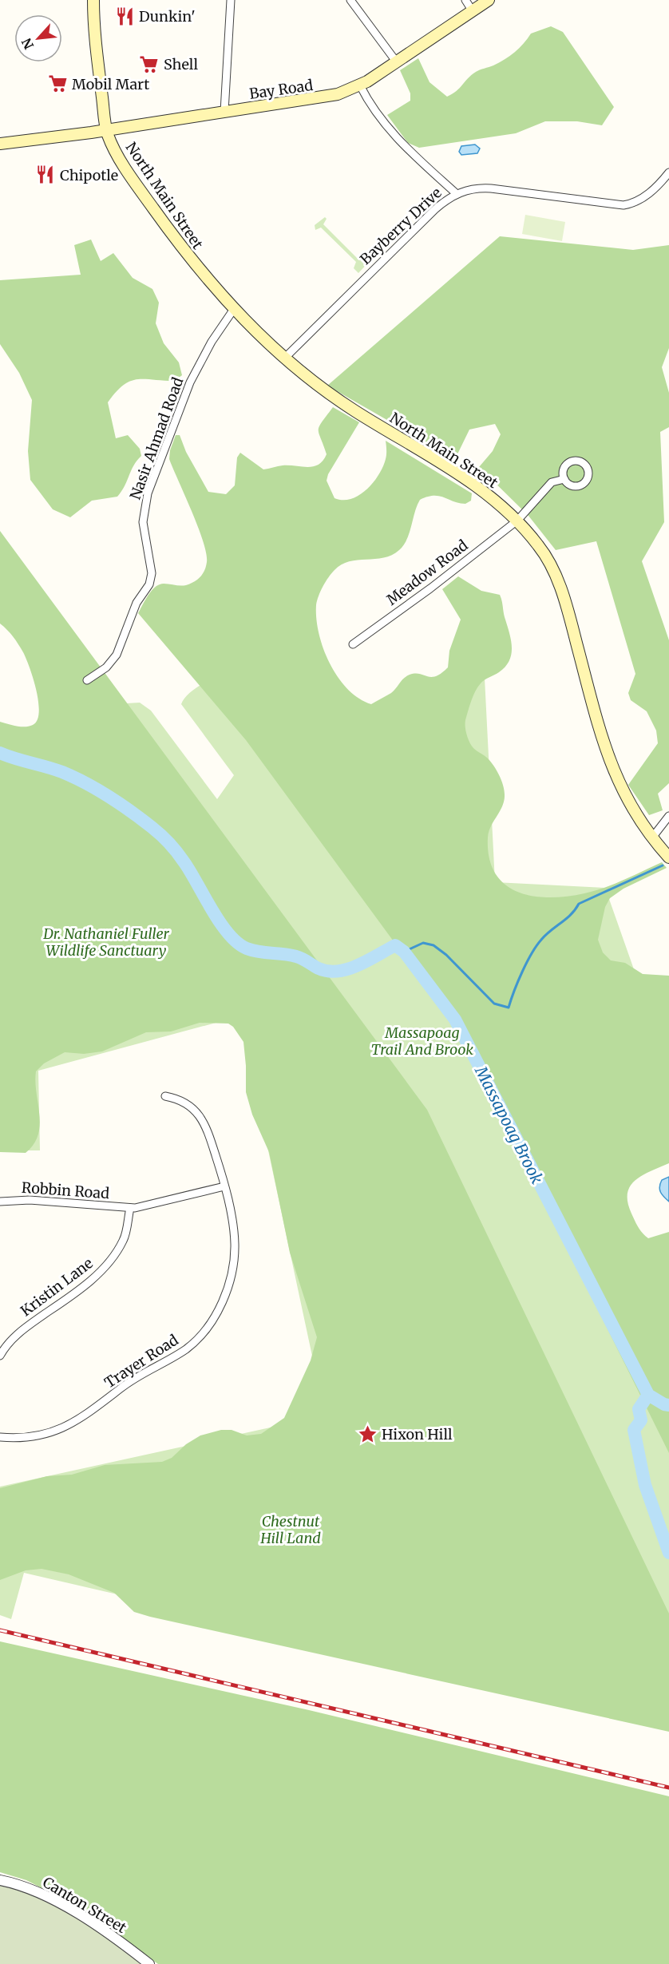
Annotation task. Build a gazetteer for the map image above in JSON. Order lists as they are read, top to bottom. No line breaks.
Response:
{"streets":{"main road":["Bay Road","North Main Street"],"street":["Bayberry Drive","Nasir Ahmad Road","Meadow Road","Robbin Road","Kristin Lane","Trayer Road","Canton Street"]},"crossings":[["Bay Road","North Main Street"],["North Main Street","Bayberry Drive"],["North Main Street","Nasir Ahmad Road"],["North Main Street","Meadow Road"],["Robbin Road","Kristin Lane"],["Robbin Road","Trayer Road"]],"water":["Massapoag Brook"],"parks":["Dr. Nathaniel Fuller Wildlife Sanctuary","Massapoag Trail And Brook","Chestnut Hill Land"],"places":{"restaurant":["Dunkin'","Chipotle"],"supermarket":["Shell","Mobil Mart"],"place":["Hixon Hill"]},"north":"bottom left"}
